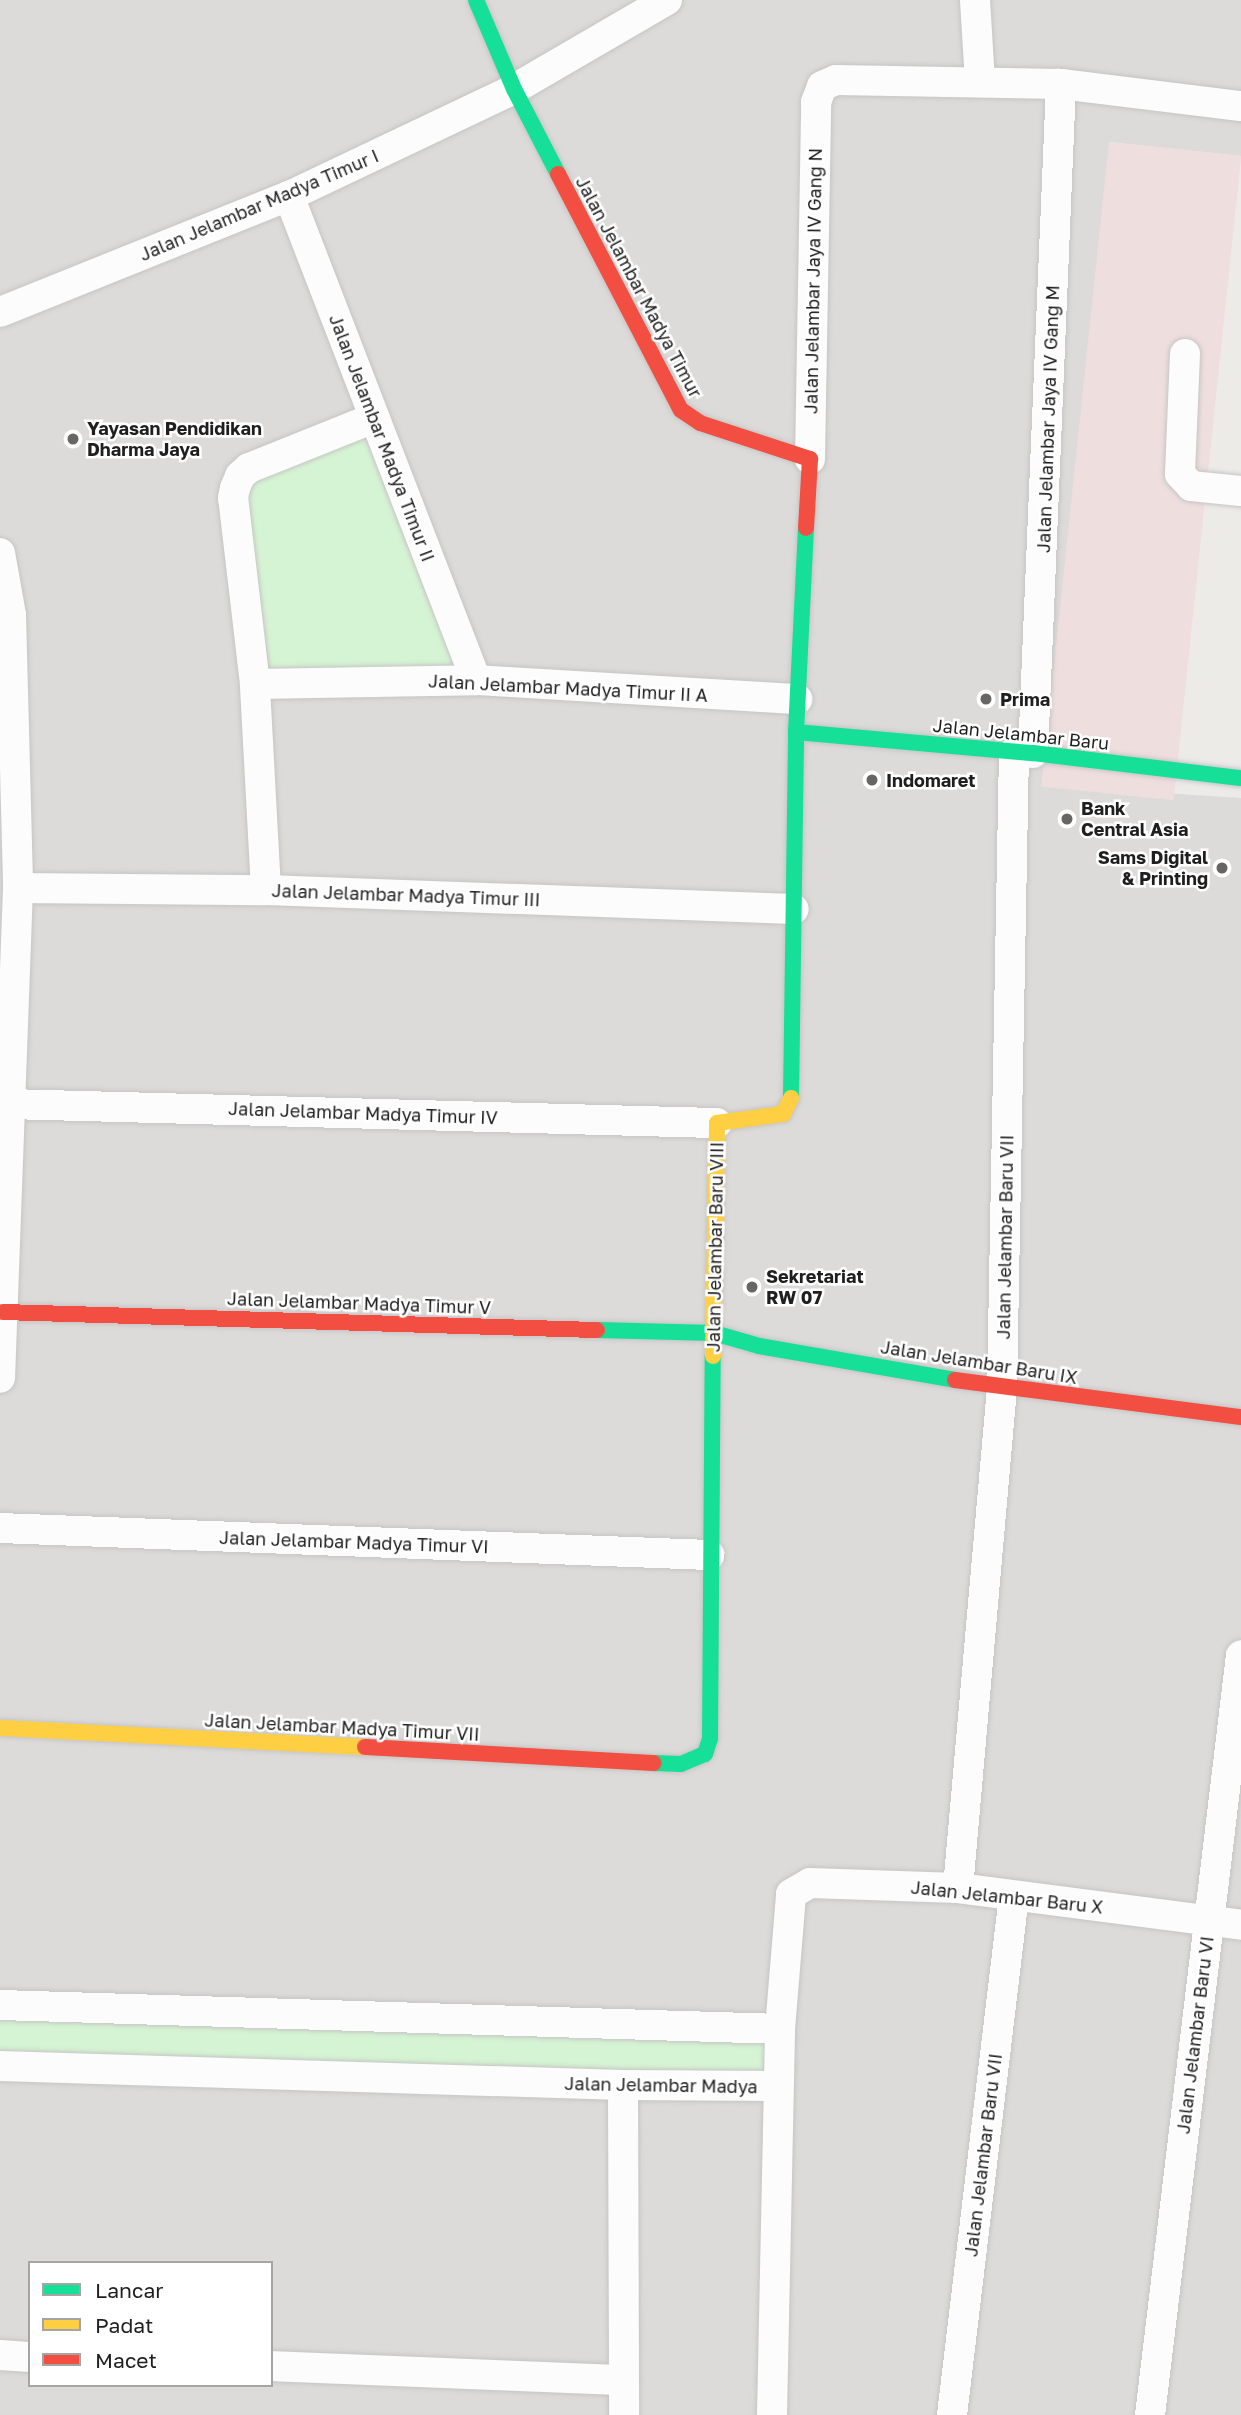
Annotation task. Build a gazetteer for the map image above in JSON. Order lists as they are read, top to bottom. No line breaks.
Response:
{"streets":{"street":["Jalan Jelambar Madya Timur I","Jalan Jelambar Jaya IV Gang N","Jalan Jelambar Madya Timur","Jalan Jelambar Jaya IV Gang M","Jalan Jelambar Madya Timur II","Jalan Jelambar Madya Timur II A","Jalan Jelambar Baru","Jalan Jelambar Madya Timur III","Jalan Jelambar Madya Timur IV","Jalan Jelambar Baru VII","Jalan Jelambar Baru VIII","Jalan Jelambar Madya Timur V","Jalan Jelambar Baru IX","Jalan Jelambar Madya Timur VI","Jalan Jelambar Madya Timur VII","Jalan Jelambar Baru X","Jalan Jelambar Baru VI","Jalan Jelambar Madya"]},"crossings":[["Jalan Jelambar Madya Timur I","Jalan Jelambar Madya Timur"],["Jalan Jelambar Madya Timur I","Jalan Jelambar Madya Timur II"],["Jalan Jelambar Jaya IV Gang N","Jalan Jelambar Madya Timur"],["Jalan Jelambar Jaya IV Gang M","Jalan Jelambar Baru"],["Jalan Jelambar Jaya IV Gang M","Jalan Jelambar Baru VII"],["Jalan Jelambar Madya Timur II","Jalan Jelambar Madya Timur II A"],["Jalan Jelambar Baru","Jalan Jelambar Baru VII"],["Jalan Jelambar Baru","Jalan Jelambar Baru VIII"],["Jalan Jelambar Madya Timur III","Jalan Jelambar Baru VIII"],["Jalan Jelambar Madya Timur IV","Jalan Jelambar Baru VIII"],["Jalan Jelambar Baru VII","Jalan Jelambar Baru IX"],["Jalan Jelambar Baru VII","Jalan Jelambar Baru X"],["Jalan Jelambar Baru VIII","Jalan Jelambar Madya Timur V"],["Jalan Jelambar Baru VIII","Jalan Jelambar Baru IX"],["Jalan Jelambar Baru VIII","Jalan Jelambar Madya Timur VI"],["Jalan Jelambar Baru VIII","Jalan Jelambar Madya Timur VII"],["Jalan Jelambar Madya Timur V","Jalan Jelambar Baru IX"],["Jalan Jelambar Baru X","Jalan Jelambar Baru VI"],["Jalan Jelambar Baru X","Jalan Jelambar Madya"]],"places":["Yayasan Pendidikan Dharma Jaya","Prima","Indomaret","Bank Central Asia","Sams Digital & Printing","Sekretariat RW 07"],"legend":["Lancar","Padat","Macet"]}
